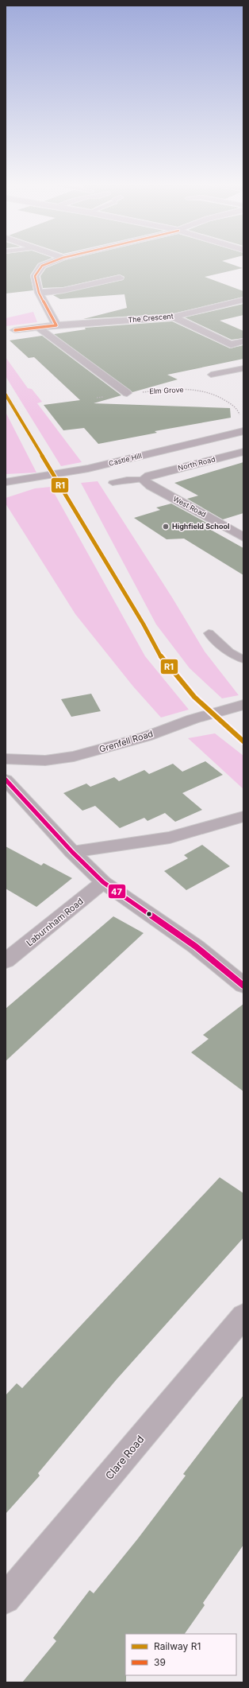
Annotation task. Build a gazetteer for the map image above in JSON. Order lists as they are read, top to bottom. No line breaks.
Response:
{"streets":{"main road":["Castle Hill"],"street":["The Crescent","North Road","West Road","Grenfell Road","Laburnham Road","Clare Road"],"path":["Elm Grove"]},"crossings":[["North Road","West Road"]],"places":["Highfield School"],"lines":["transit line 39","rail line R1","transit line 47"],"legend":["Railway R1","39"]}
